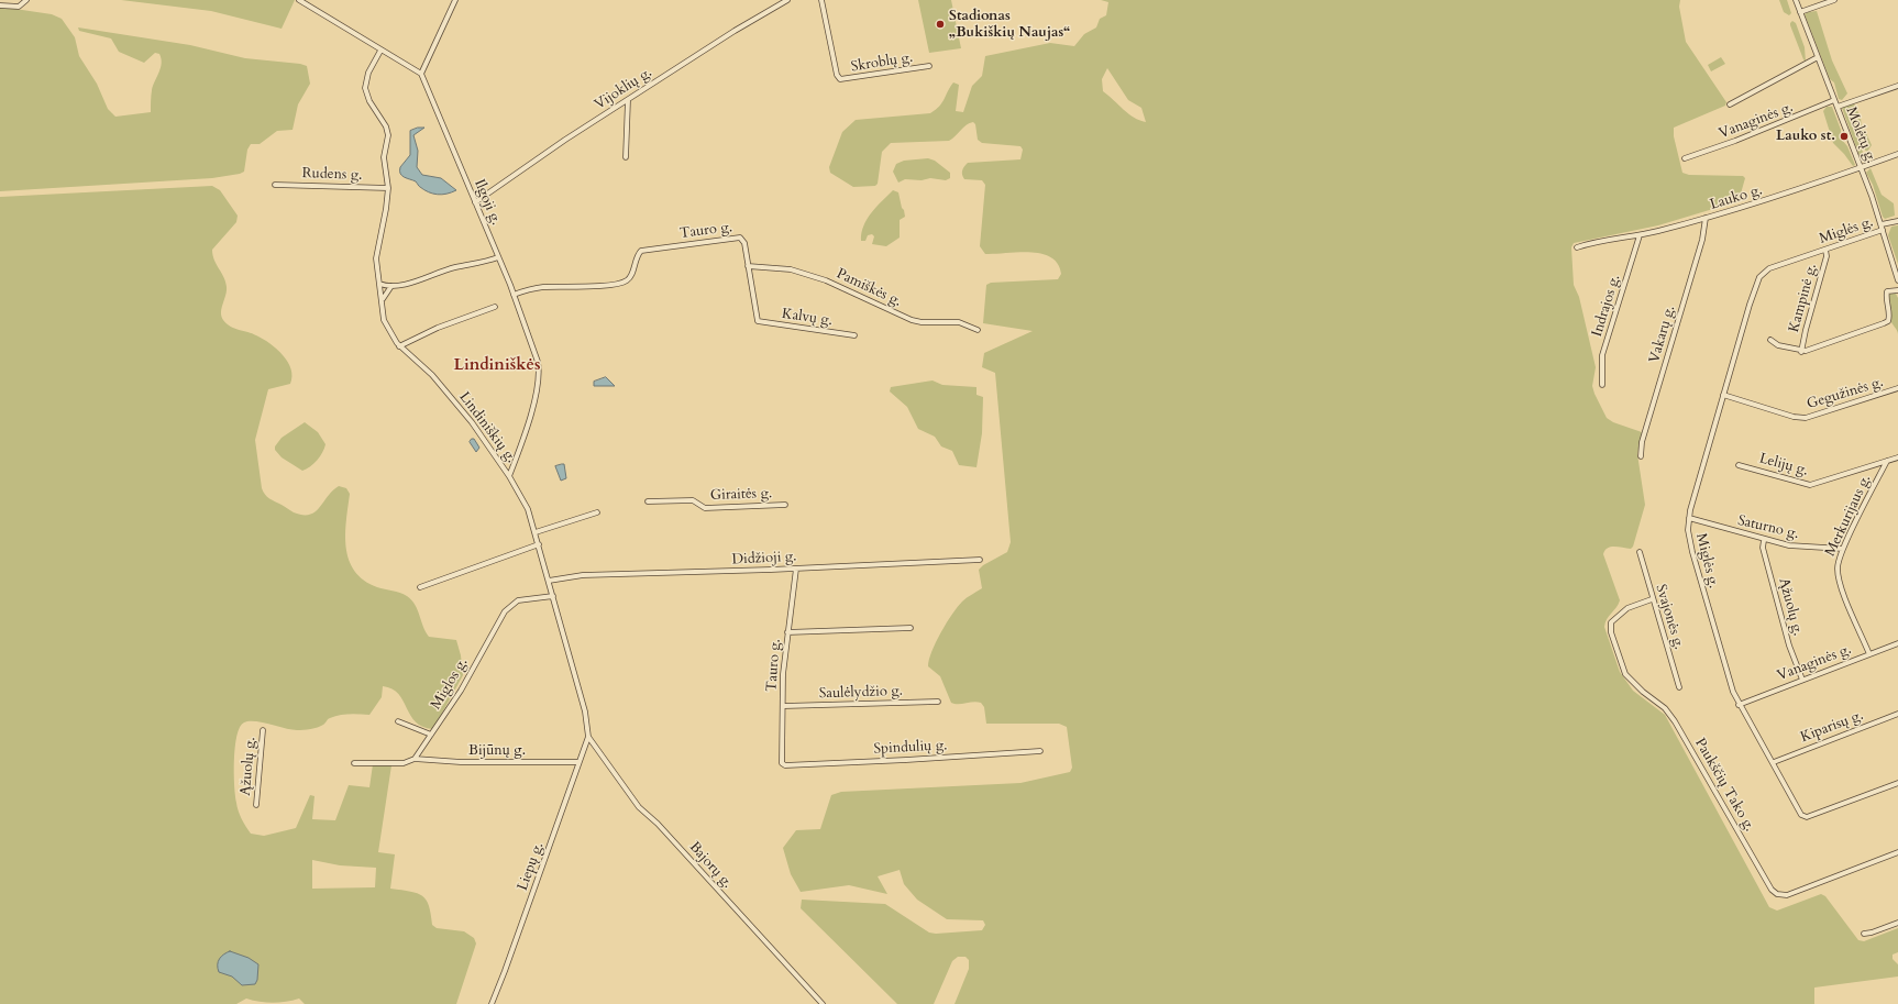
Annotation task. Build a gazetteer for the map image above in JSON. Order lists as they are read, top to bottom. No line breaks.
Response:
{"streets":{"street":["Skroblų g.","Vijoklių g.","Vanaginės g.","Molėtų g.","Rudens g.","Lauko g.","Ilgoji g.","Tauro g.","Miglės g.","Pamiškės g.","Kampinė g.","Indrajos g.","Kalvų g.","Vakarų g.","Gegužinės g.","Lindiniškių g.","Lelijų g.","Giraitės g.","Merkurijaus g.","Saturno g.","Didžioji g.","Ąžuolų g.","Svajonės g.","Miglos g.","Saulėlydžio g.","Kiparisų g.","Spindulių g.","Bijūnų g.","Paukščių Tako g.","Bajorų g.","Liepų g."]},"crossings":[["Vijoklių g.","Ilgoji g."],["Vanaginės g.","Molėtų g."],["Vanaginės g.","Miglės g."],["Vanaginės g.","Merkurijaus g."],["Vanaginės g.","Ąžuolų g."],["Molėtų g.","Lauko g."],["Molėtų g.","Miglės g."],["Rudens g.","Lindiniškių g."],["Lauko g.","Indrajos g."],["Lauko g.","Vakarų g."],["Ilgoji g.","Tauro g."],["Ilgoji g.","Lindiniškių g."],["Tauro g.","Pamiškės g."],["Tauro g.","Kalvų g."],["Tauro g.","Didžioji g."],["Tauro g.","Saulėlydžio g."],["Tauro g.","Spindulių g."],["Miglės g.","Kampinė g."],["Miglės g.","Gegužinės g."],["Miglės g.","Saturno g."],["Miglės g.","Kiparisų g."],["Lindiniškių g.","Didžioji g."],["Lindiniškių g.","Miglos g."],["Lindiniškių g.","Bajorų g."],["Lindiniškių g.","Liepų g."],["Lelijų g.","Merkurijaus g."],["Merkurijaus g.","Saturno g."],["Saturno g.","Ąžuolų g."],["Svajonės g.","Paukščių Tako g."],["Miglos g.","Bijūnų g."],["Bijūnų g.","Liepų g."],["Bajorų g.","Liepų g."]],"districts":["Lindiniškės"],"places":["Stadionas „Bukiškių Naujas“","Lauko st."]}
